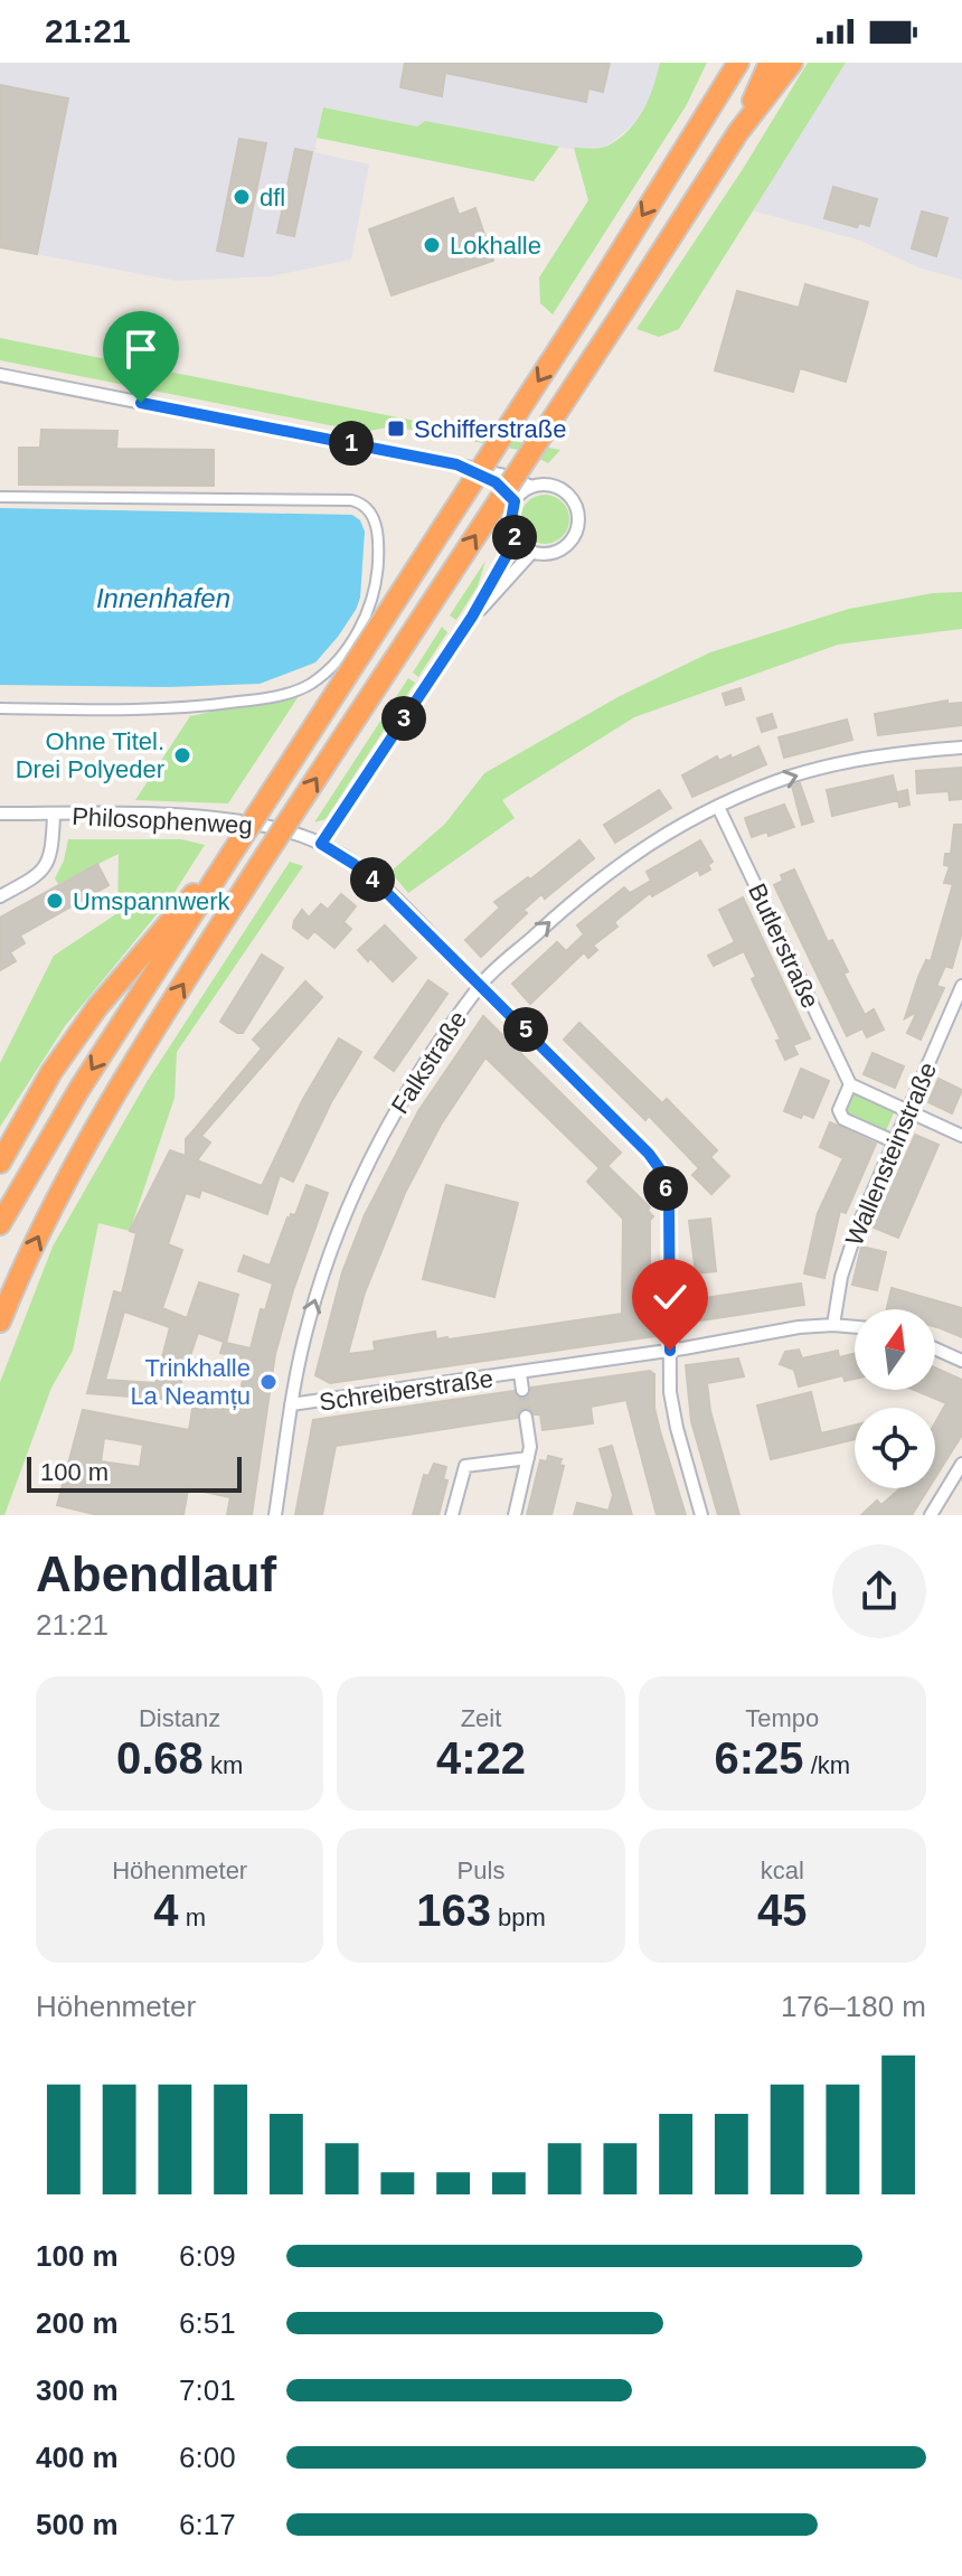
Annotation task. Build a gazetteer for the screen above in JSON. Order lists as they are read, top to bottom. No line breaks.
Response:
{"streets":{"street":["Philosophenweg","Butlerstraße","Falkstraße","Wallensteinstraße","Schreiberstraße"]},"crossings":[["Philosophenweg","Falkstraße"],["Philosophenweg","Schreiberstraße"],["Butlerstraße","Falkstraße"],["Butlerstraße","Wallensteinstraße"],["Falkstraße","Schreiberstraße"],["Wallensteinstraße","Schreiberstraße"]],"one_way":["Falkstraße"],"water":["Innenhafen"],"places":{"other":["dfl","Lokhalle","Ohne Titel. Drei Polyeder","Umspannwerk","Trinkhalle La Neamțu"],"transit":["Schifferstraße"]},"scale_bar":"100 m","north":"top","page":{"status":"21:21","pins":["1","2","3","4","5","6"],"scale":"100 m","heading":["Abendlauf","21:21"],"stats":[["Distanz","0.68 km"],["Zeit","4:22"],["Tempo","6:25 /km"],["Höhenmeter","4 m"],["Puls","163 bpm"],["kcal","45"]],"chart":["Höhenmeter","176–180 m"],"list":[{"name":"100 m","note":"6:09"},{"name":"200 m","note":"6:51"},{"name":"300 m","note":"7:01"},{"name":"400 m","note":"6:00"},{"name":"500 m","note":"6:17"}]}}
